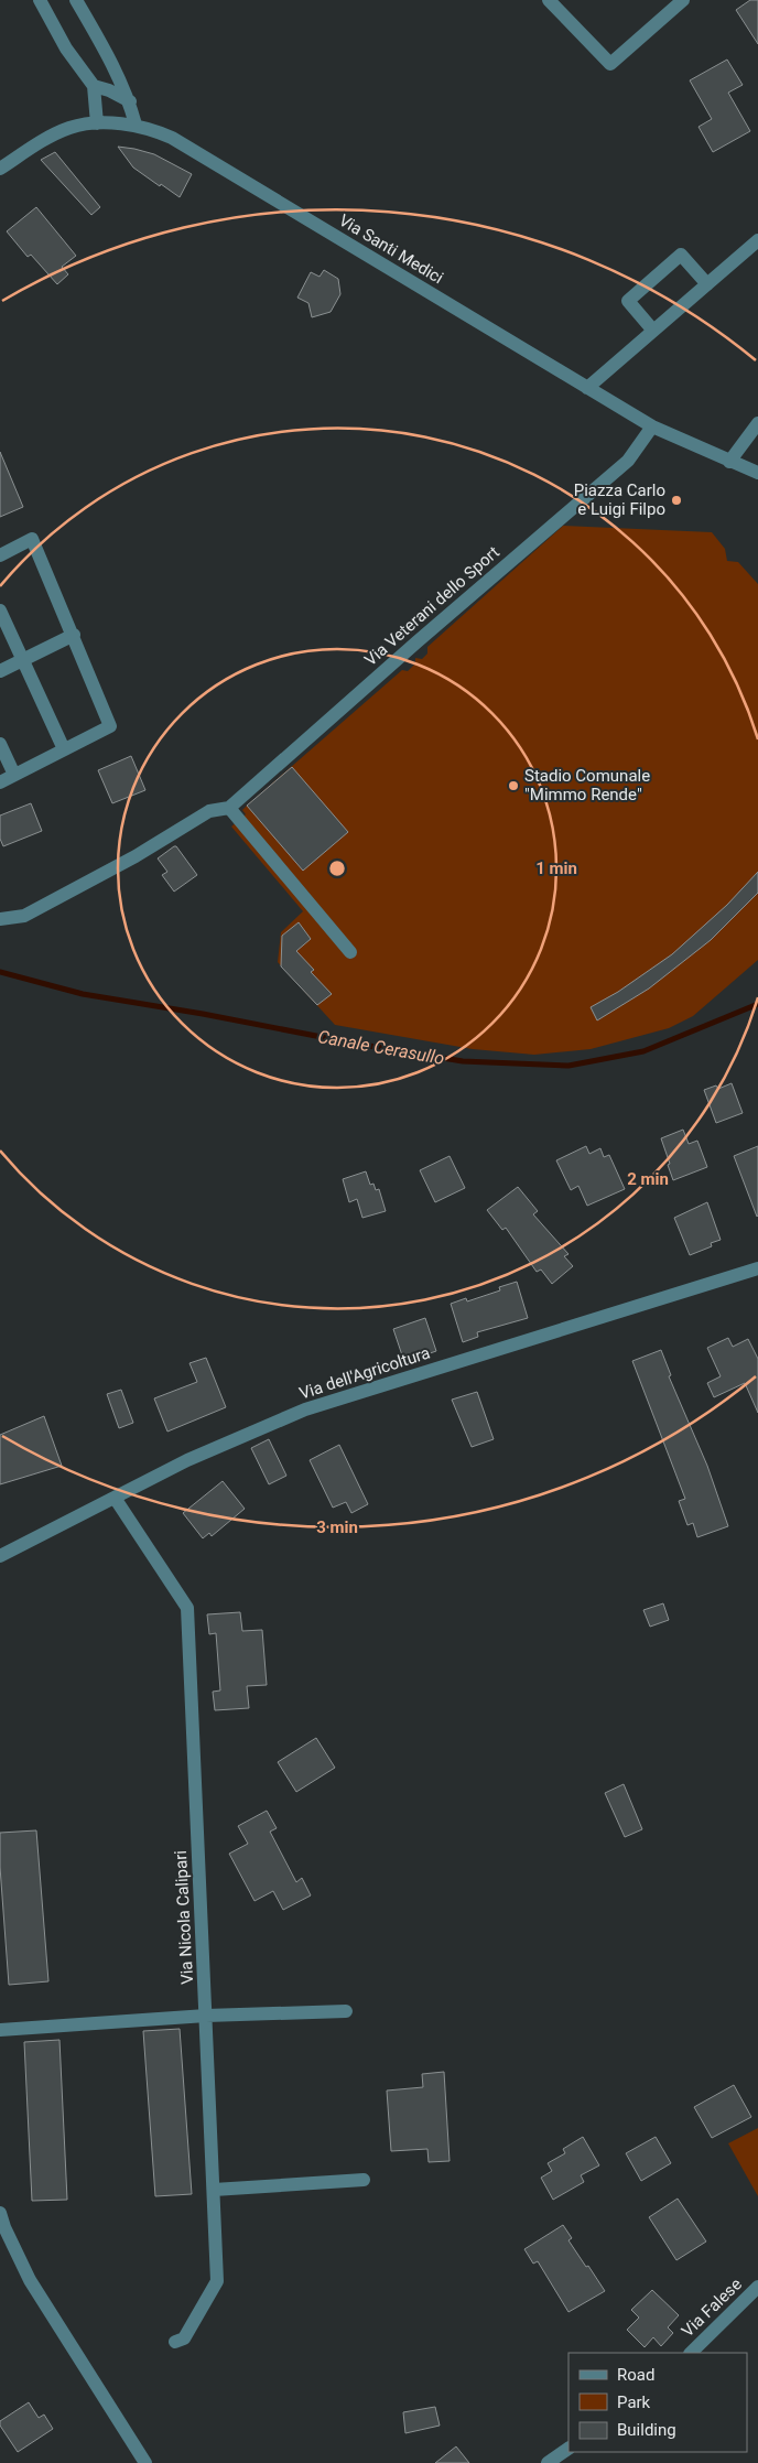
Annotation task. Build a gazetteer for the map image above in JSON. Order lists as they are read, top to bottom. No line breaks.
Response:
{"streets":{"street":["Via Santi Medici","Via Veterani dello Sport","Via dell'Agricoltura","Via Nicola Calipari","Via Falese"]},"crossings":[["Via Santi Medici","Via Veterani dello Sport"],["Via dell'Agricoltura","Via Nicola Calipari"]],"water":["Canale Cerasullo"],"places":["Piazza Carlo e Luigi Filpo","Stadio Comunale \"Mimmo Rende\""],"legend":["Road","Park","Building"],"rings":["1 min","2 min","3 min"]}
